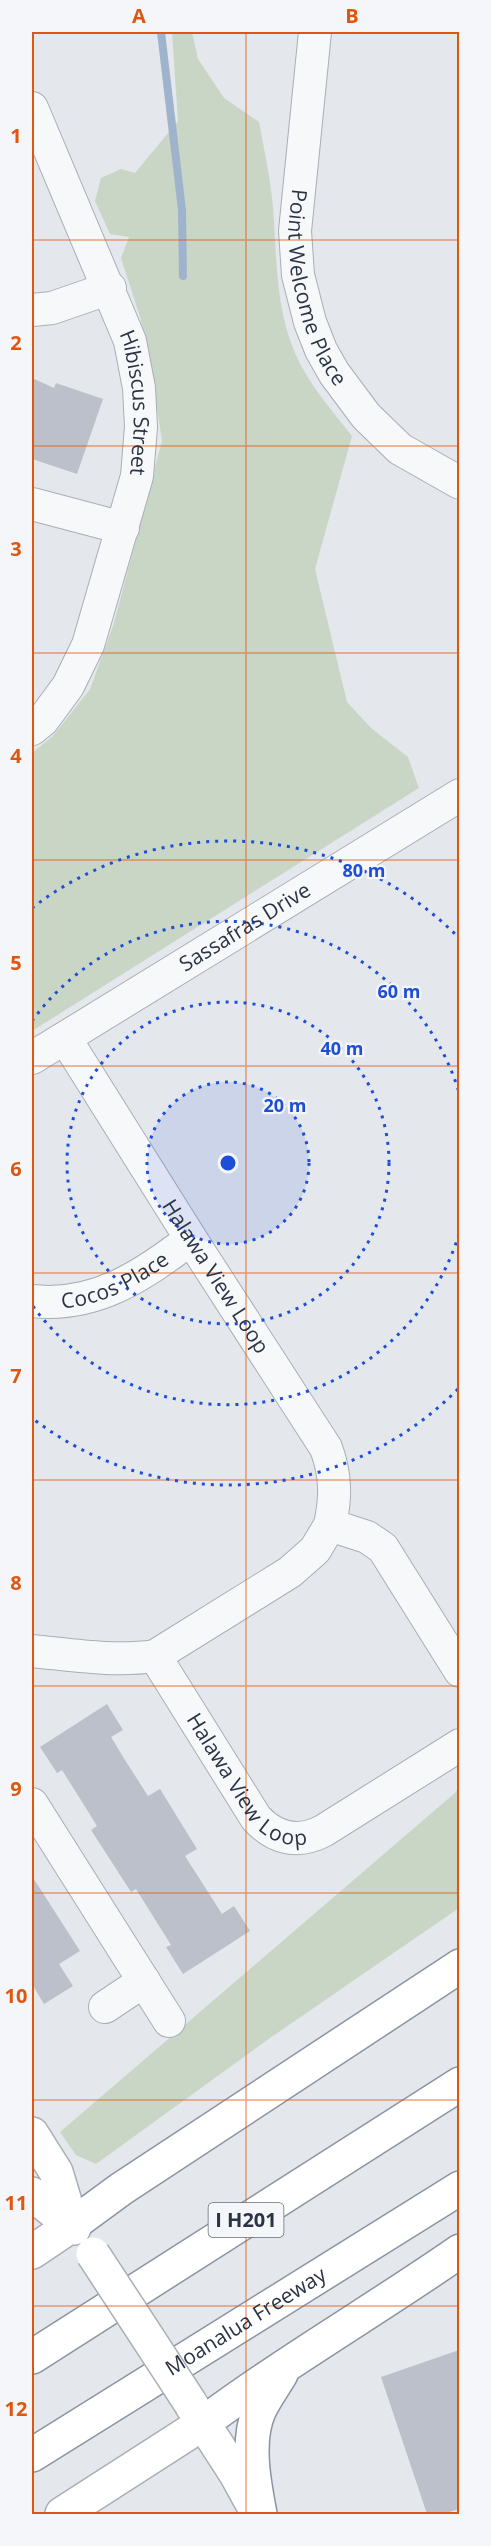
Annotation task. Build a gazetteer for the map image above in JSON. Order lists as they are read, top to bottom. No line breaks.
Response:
{"streets":{"main road":["I H201","Moanalua Freeway"],"street":["Point Welcome Place","Hibiscus Street","Sassafras Drive","Cocos Place","Halawa View Loop"]},"crossings":[["Sassafras Drive","Halawa View Loop"],["Cocos Place","Halawa View Loop"]],"grid":{"columns":["A","B"],"rows":["1","2","3","4","5","6","7","8","9","10","11","12"]},"rings":["80 m","60 m","40 m","20 m"]}
